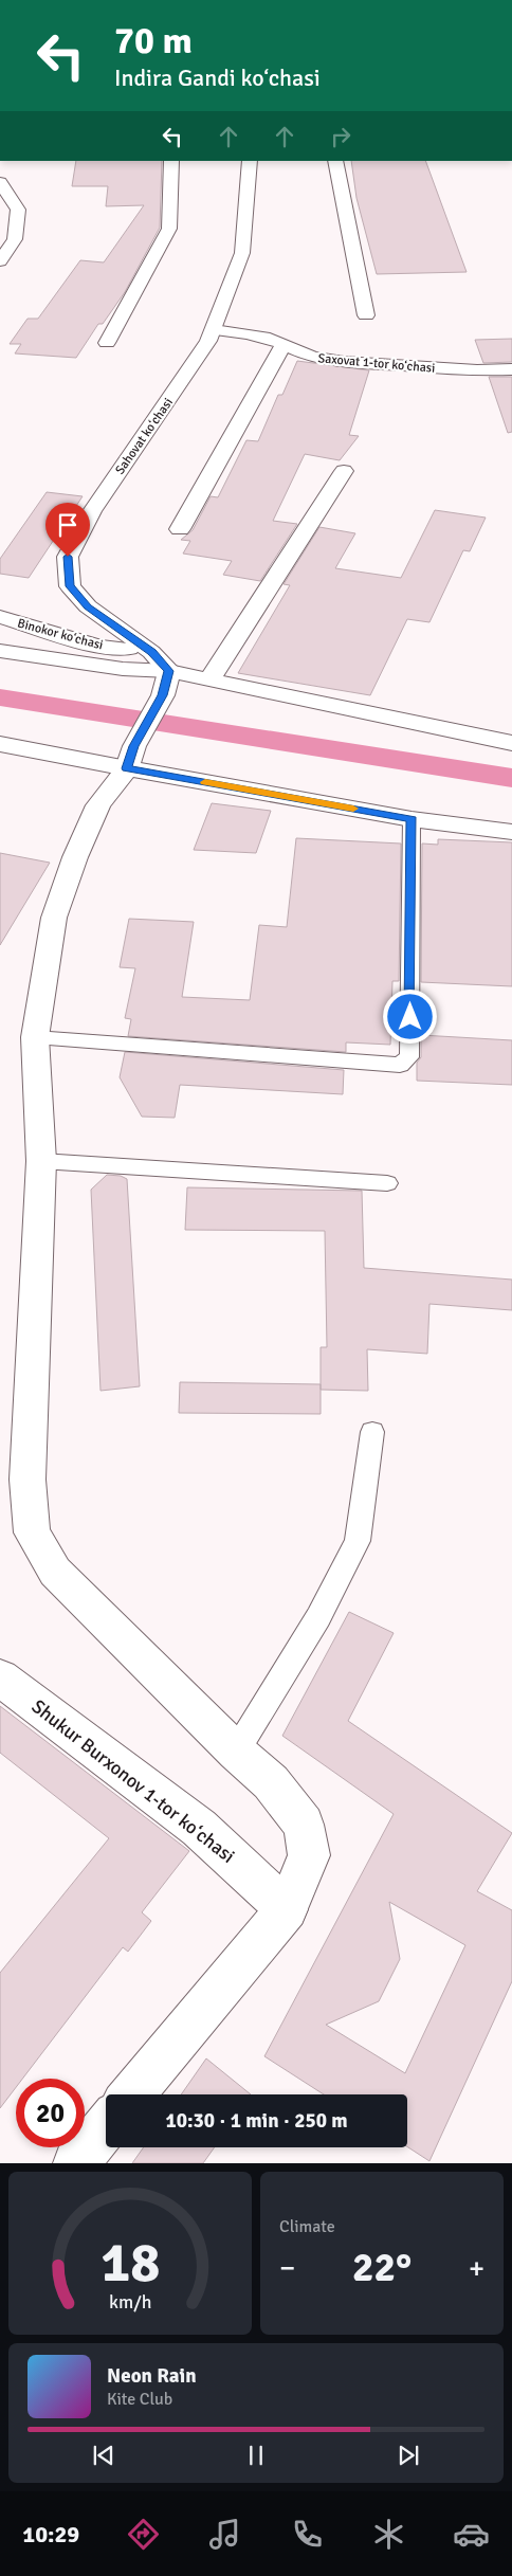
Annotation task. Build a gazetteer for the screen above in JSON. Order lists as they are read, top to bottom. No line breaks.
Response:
{"streets":{"street":["Saxovat 1-tor koʻchasi","Sahovat koʻchasi","Binokor koʻchasi","Shukur Burxonov 1-tor koʻchasi"]},"crossings":[["Saxovat 1-tor koʻchasi","Sahovat koʻchasi"],["Sahovat koʻchasi","Binokor koʻchasi"]],"page":{"turn":["70 m","Indira Gandi koʻchasi"],"limit":"20","trip":"10:30 · 1 min · 250 m","tile":"Climate","heat":["−","22°","+"],"song":["Neon Rain","Kite Club"],"tabs":"10:29","gauge":["18","km/h"]}}
